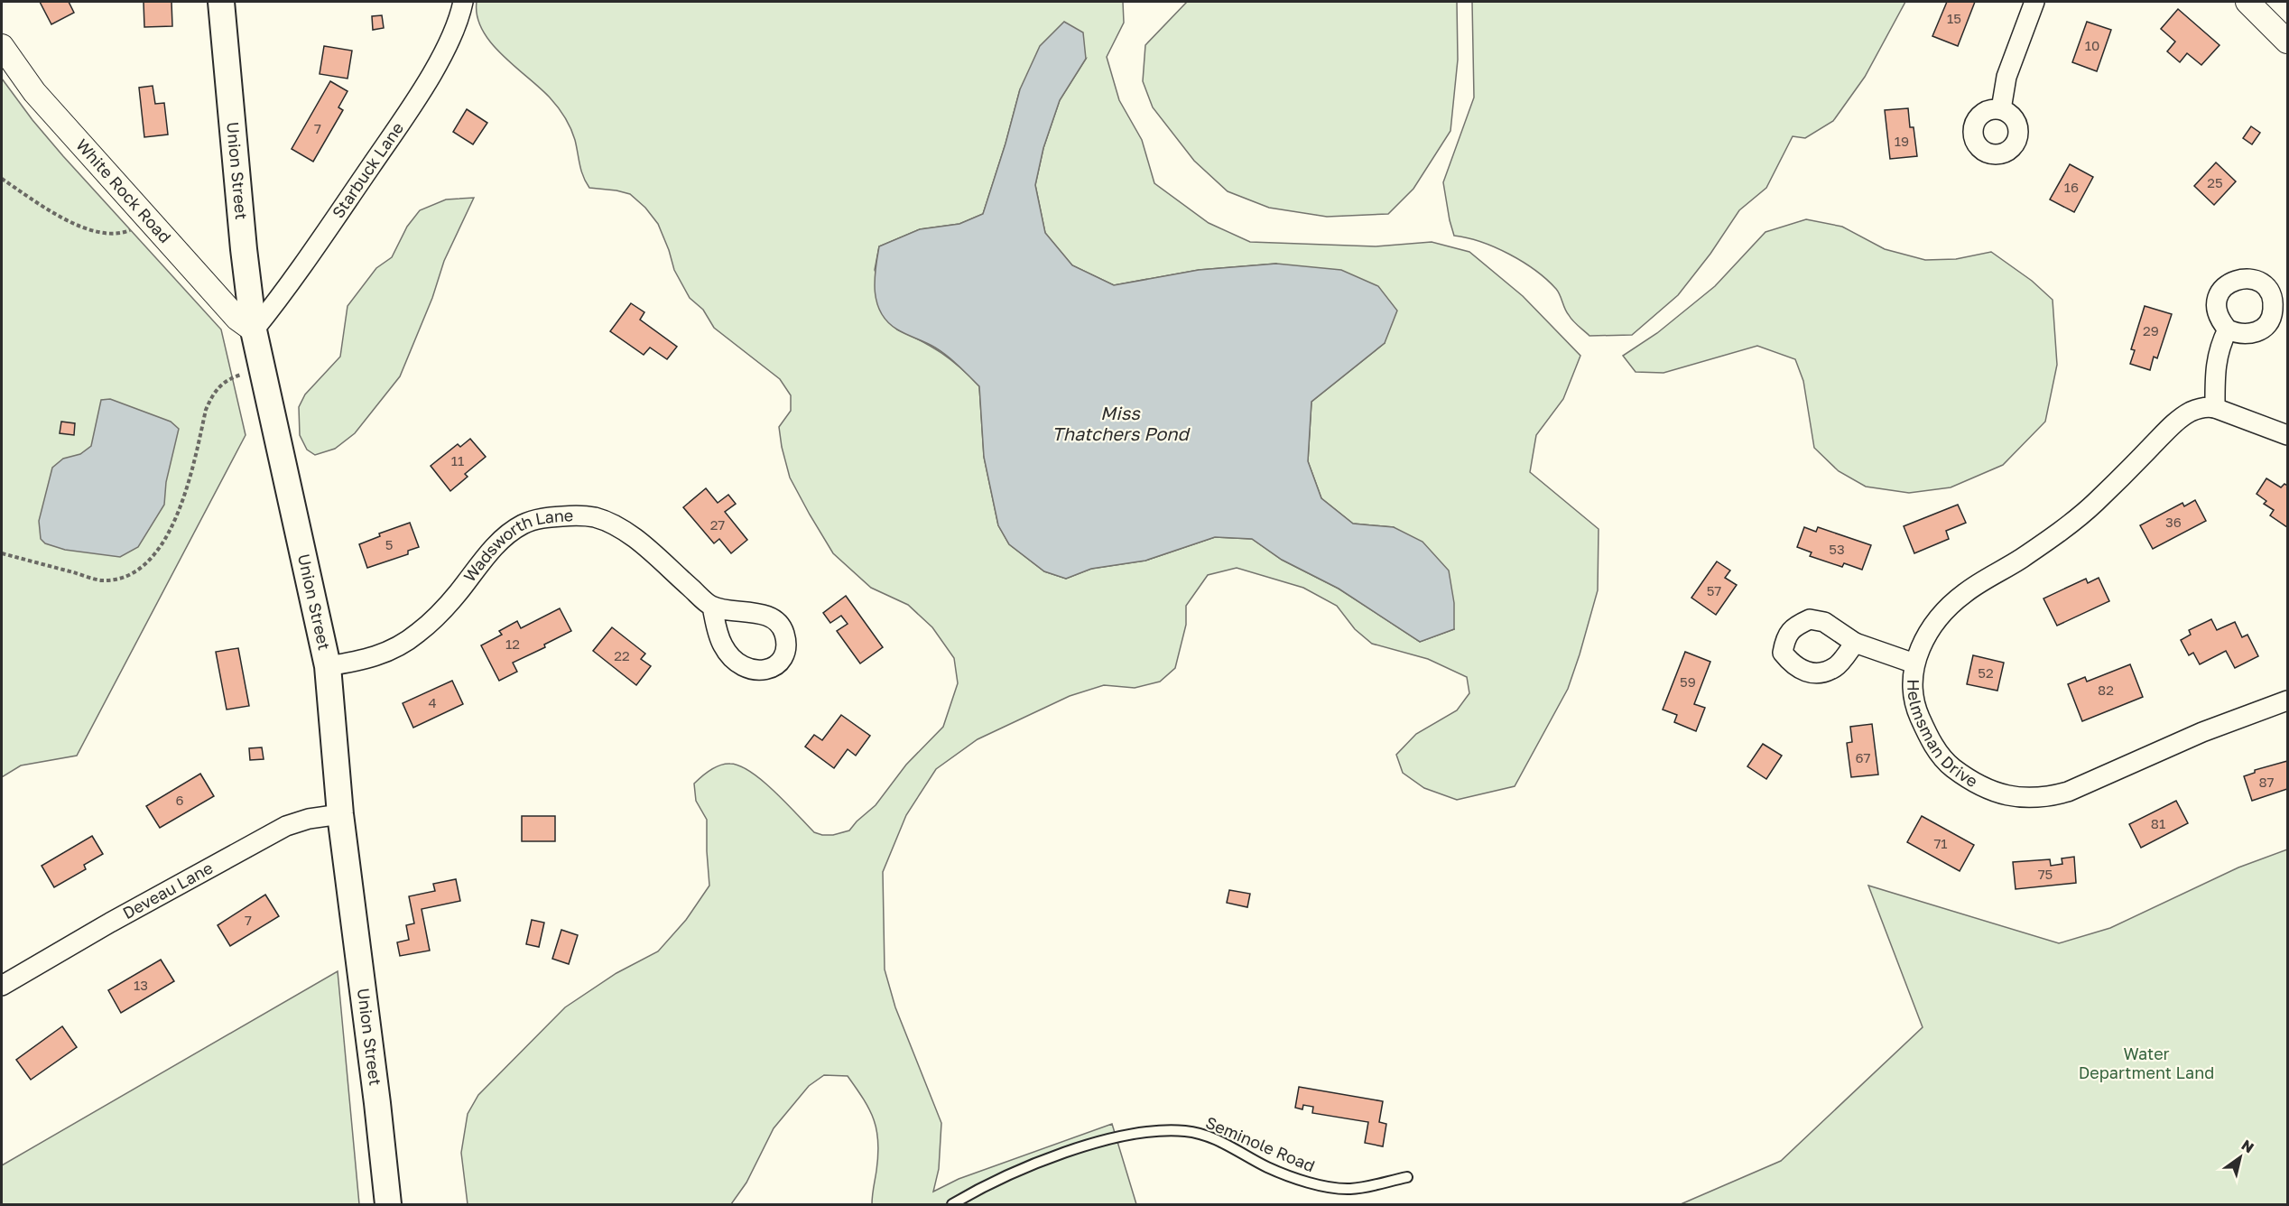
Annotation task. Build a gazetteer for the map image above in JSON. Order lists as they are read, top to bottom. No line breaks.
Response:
{"streets":{"main road":["Union Street"],"street":["Starbuck Lane","White Rock Road","Wadsworth Lane","Helmsman Drive","Deveau Lane"],"lane":["Seminole Road"]},"crossings":[["Union Street","Starbuck Lane"],["Union Street","White Rock Road"],["Union Street","Wadsworth Lane"],["Union Street","Deveau Lane"],["Starbuck Lane","White Rock Road"]],"water":["Miss Thatchers Pond"],"parks":["Water Department Land"],"house_numbers":["15","10","7","19","25","16","29","11","36","27","5","53","57","12","22","52","59","82","4","67","87","6","81","71","75","7","13"],"north":"top right"}
